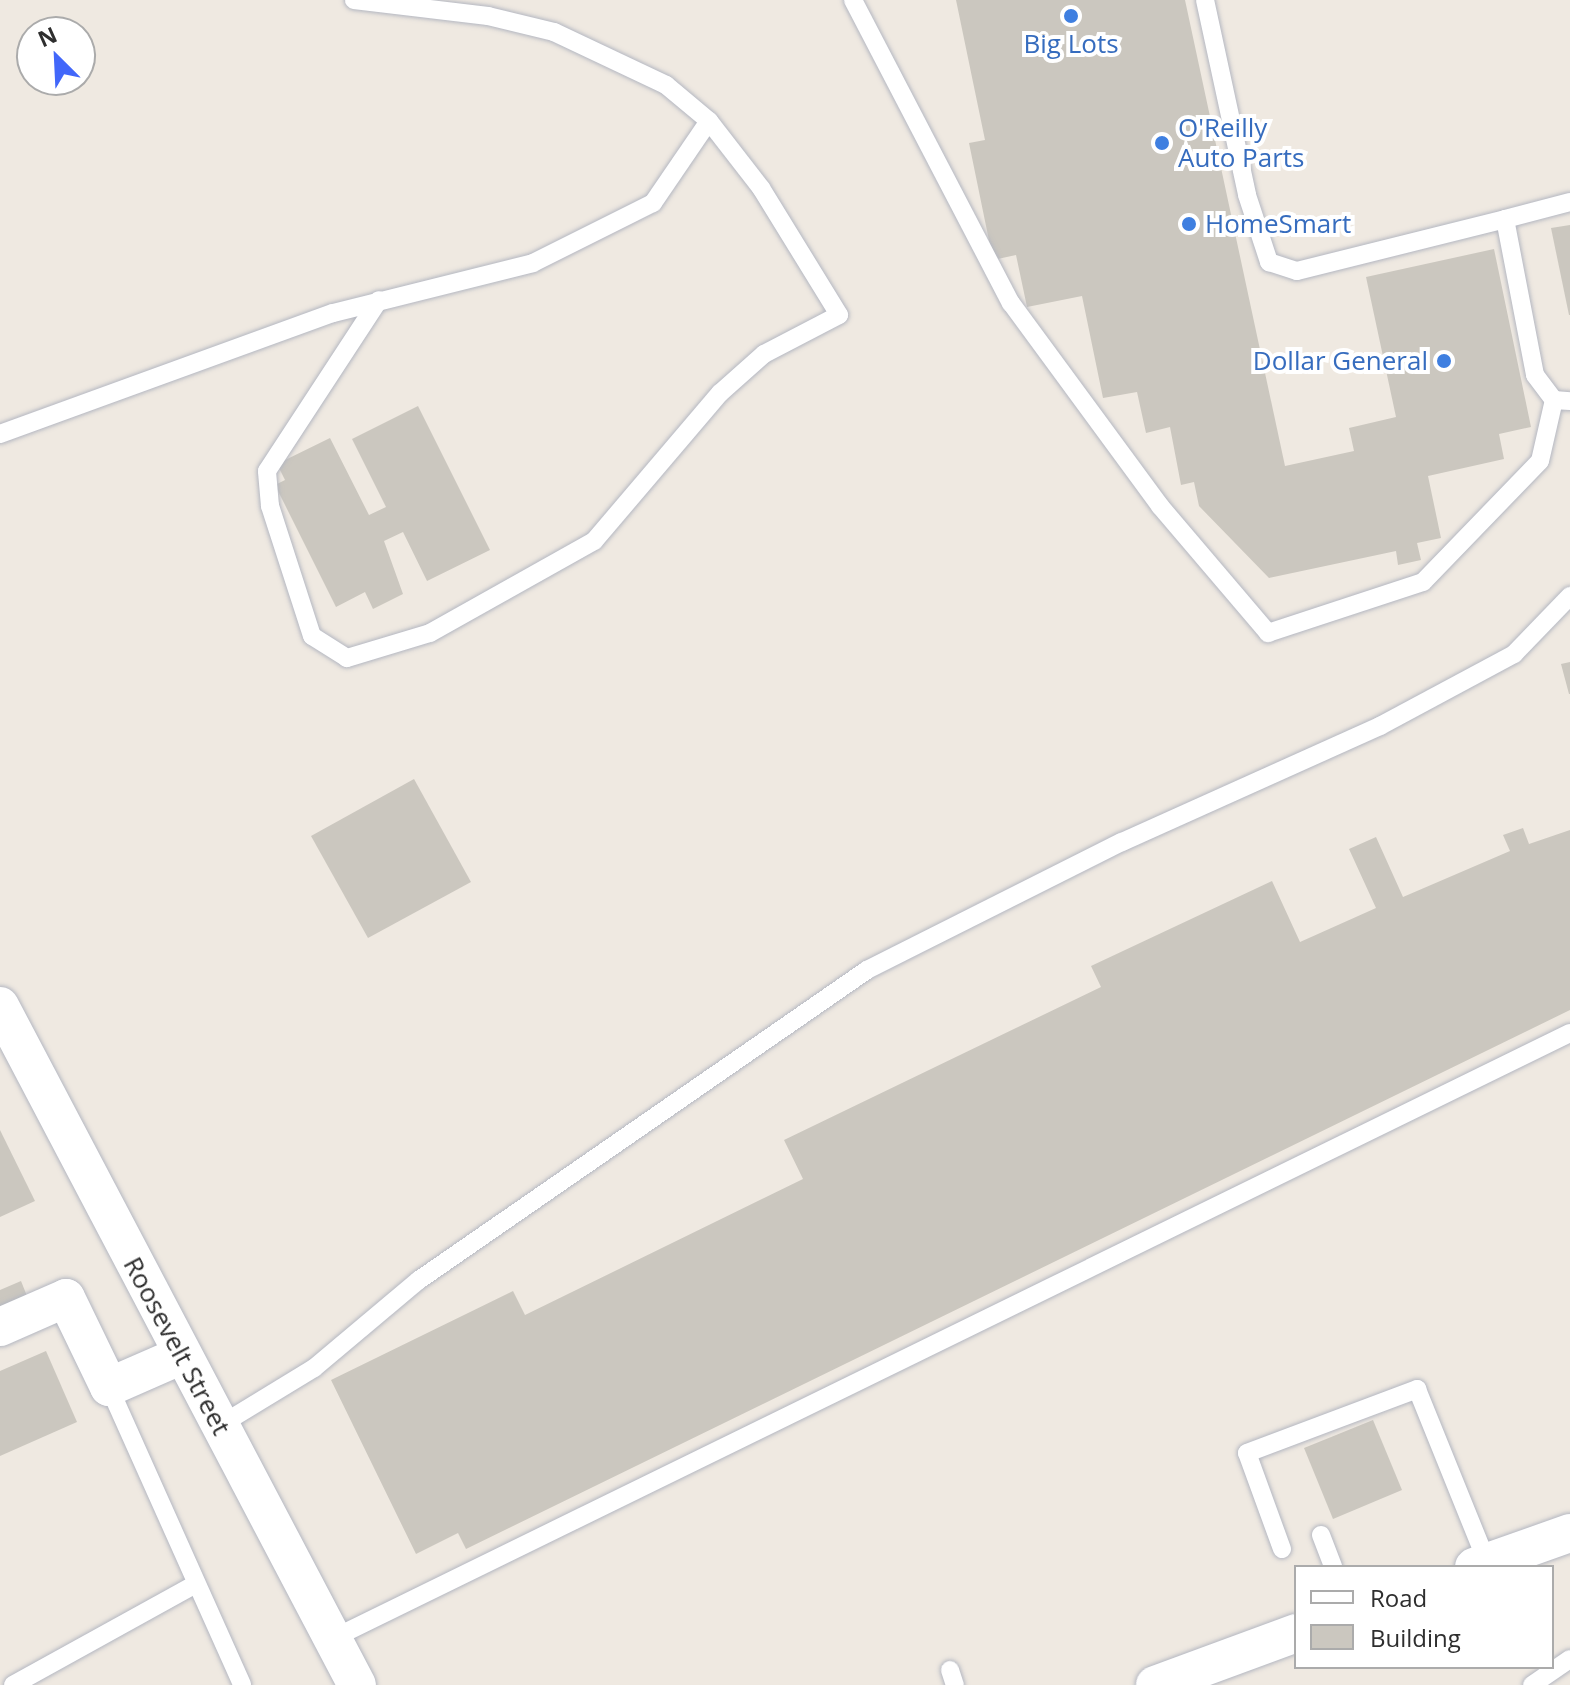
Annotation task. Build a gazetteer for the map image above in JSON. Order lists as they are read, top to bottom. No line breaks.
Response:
{"streets":{"street":["Roosevelt Street"]},"places":["Big Lots","O'Reilly Auto Parts","HomeSmart","Dollar General"],"legend":["Road","Building"],"north":"top left"}
